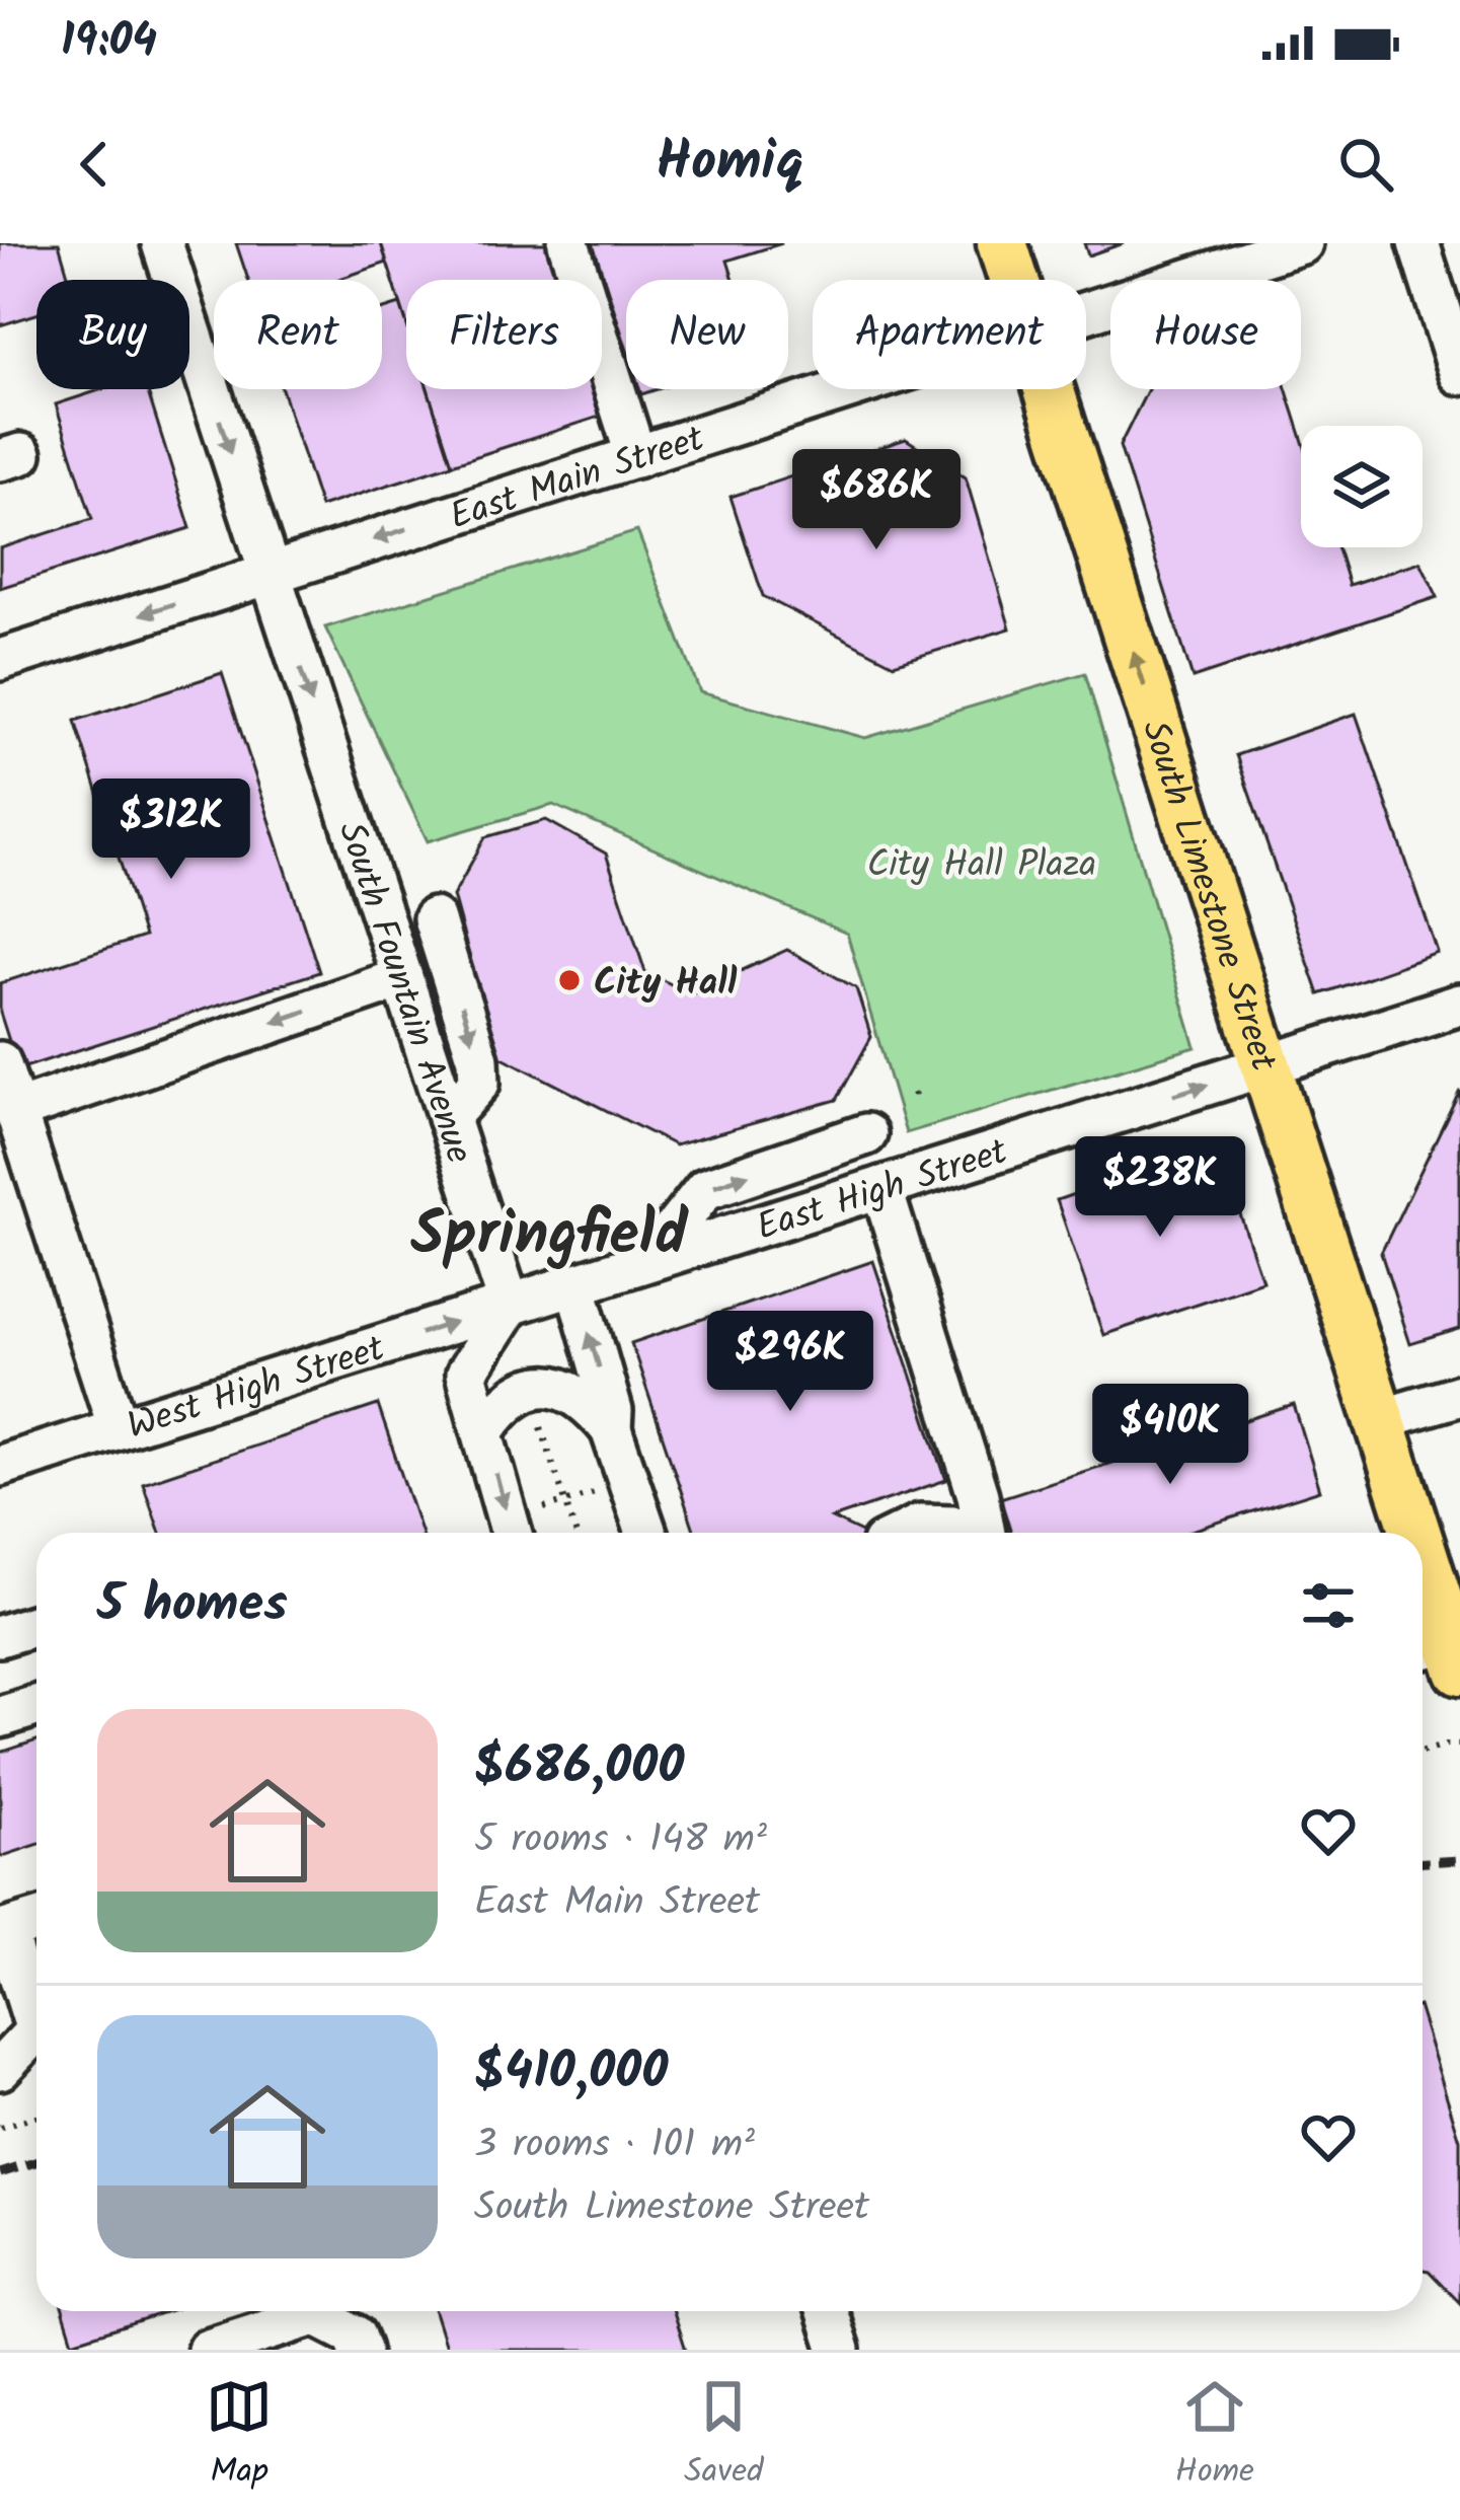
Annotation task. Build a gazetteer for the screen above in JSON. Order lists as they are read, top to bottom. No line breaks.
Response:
{"streets":{"main road":["South Limestone Street"],"street":["East Main Street","South Fountain Avenue","East High Street","West High Street"]},"crossings":[["East Main Street","South Fountain Avenue"],["South Limestone Street","East High Street"],["South Fountain Avenue","East High Street"],["South Fountain Avenue","West High Street"],["East High Street","West High Street"]],"one_way":["East Main Street","South Limestone Street","South Fountain Avenue","East High Street"],"districts":["Springfield"],"parks":["City Hall Plaza"],"places":["City Hall"],"page":{"status":"19:04","header":"Homiq","chip":["Buy","Rent","Filters","New","Apartment","House"],"price":["$686K","$312K","$238K","$296K","$410K"],"heading":"5 homes","list":[{"name":"$686,000","note":"5 rooms · 148 m² · East Main Street"},{"name":"$410,000","note":"3 rooms · 101 m² · South Limestone Street"}],"tabs":["Map","Saved","Home"]}}
